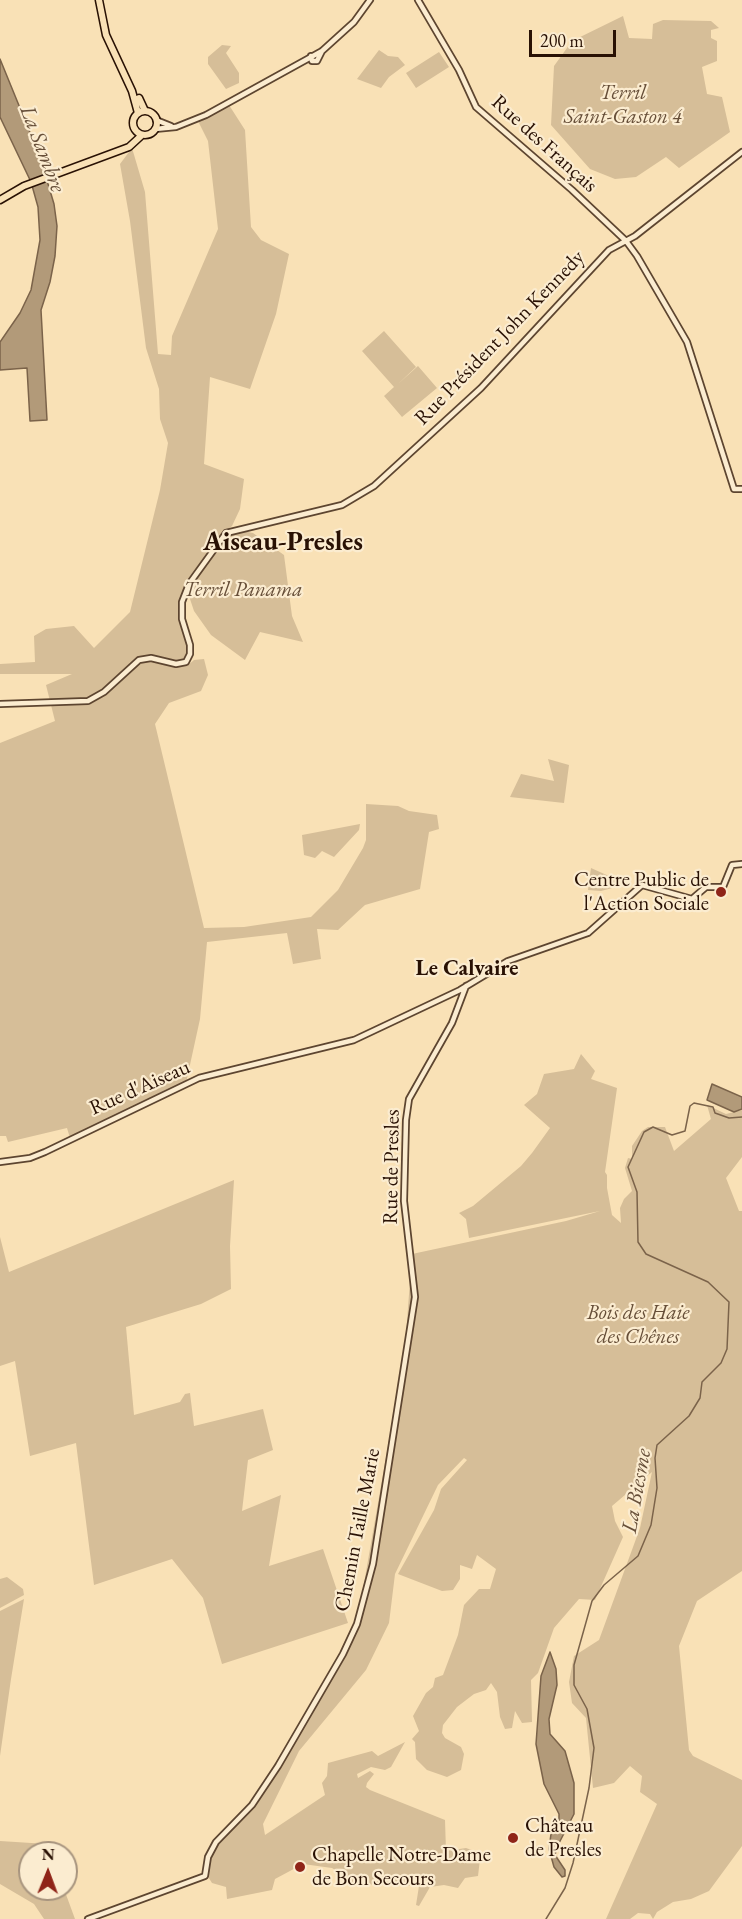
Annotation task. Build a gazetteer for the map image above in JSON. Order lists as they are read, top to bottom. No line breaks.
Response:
{"streets":{"street":["Rue des Français","Rue Président John Kennedy","Rue d'Aiseau","Rue de Presles","Chemin Taille Marie"]},"crossings":[["Rue des Français","Rue Président John Kennedy"],["Rue d'Aiseau","Rue de Presles"],["Rue de Presles","Chemin Taille Marie"]],"districts":["Aiseau-Presles","Le Calvaire"],"water":["La Sambre","La Biesme"],"parks":["Terril Saint-Gaston 4","Terril Panama","Bois des Haie des Chênes"],"places":["Centre Public de l'Action Sociale","Château de Presles","Chapelle Notre-Dame de Bon Secours"],"scale_bar":"200 m","north":"top"}
